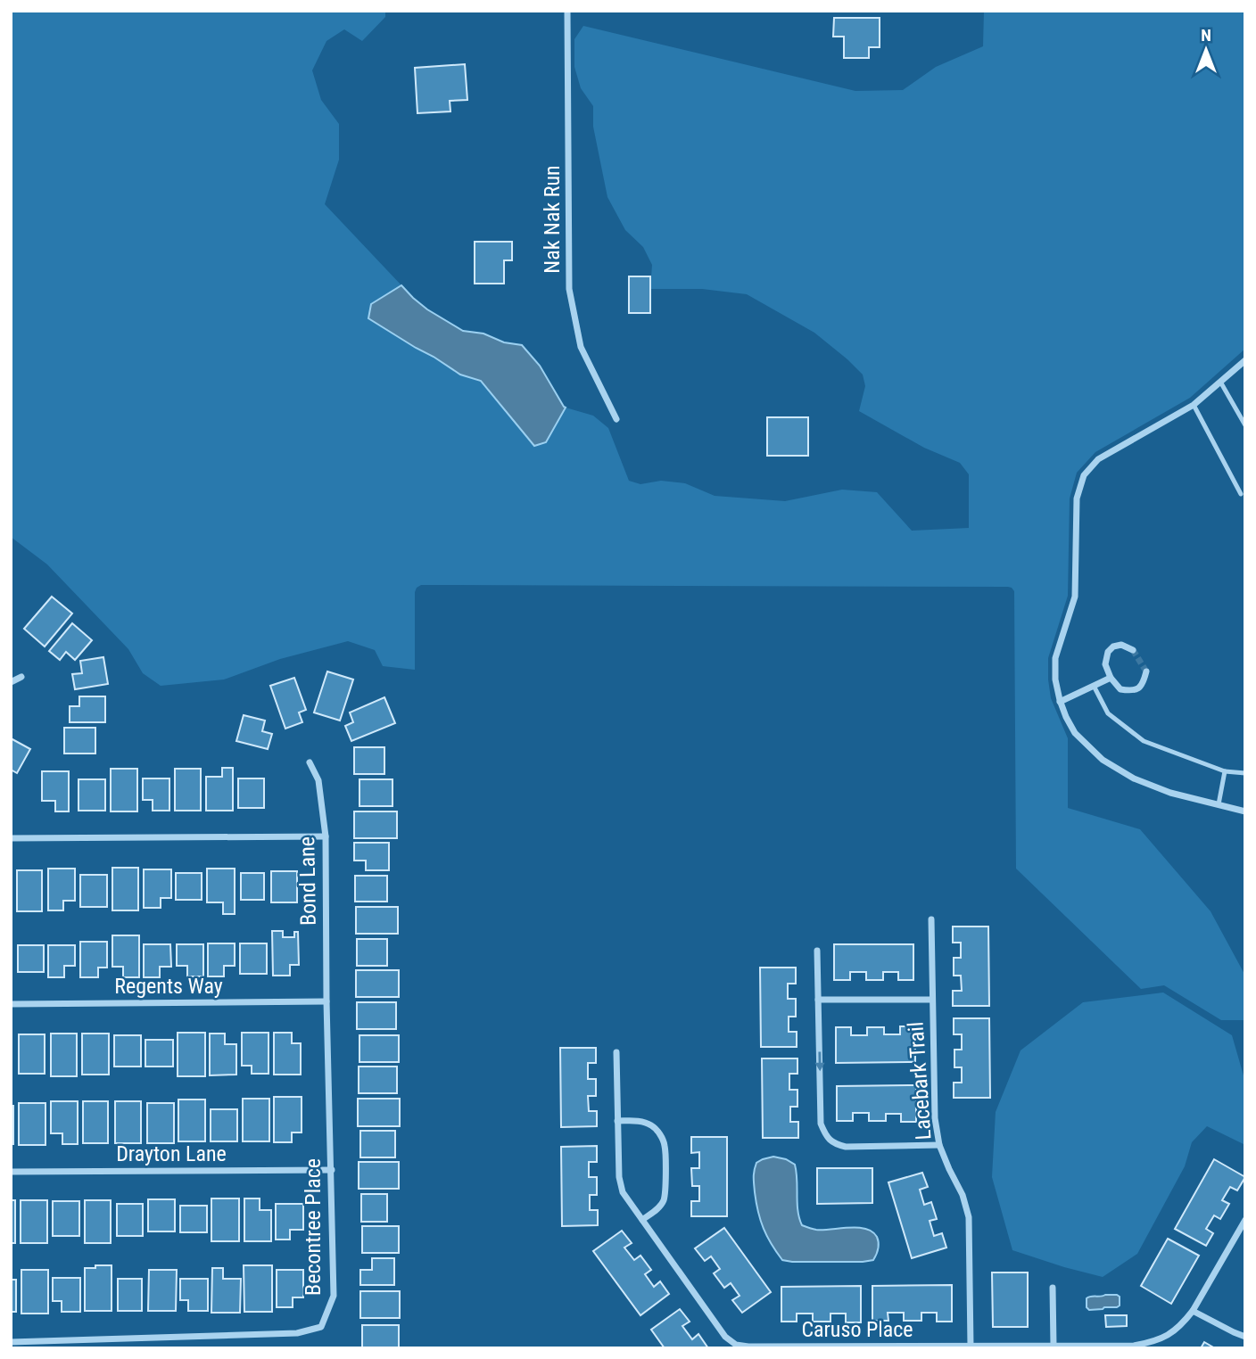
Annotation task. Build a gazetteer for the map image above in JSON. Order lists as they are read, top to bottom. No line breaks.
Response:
{"streets":{"street":["Nak Nak Run","Bond Lane","Regents Way","Lacebark Trail","Drayton Lane","Becontree Place","Caruso Place"]},"crossings":[["Bond Lane","Regents Way"],["Bond Lane","Becontree Place"],["Regents Way","Becontree Place"],["Lacebark Trail","Caruso Place"],["Drayton Lane","Becontree Place"]],"north":"top"}
